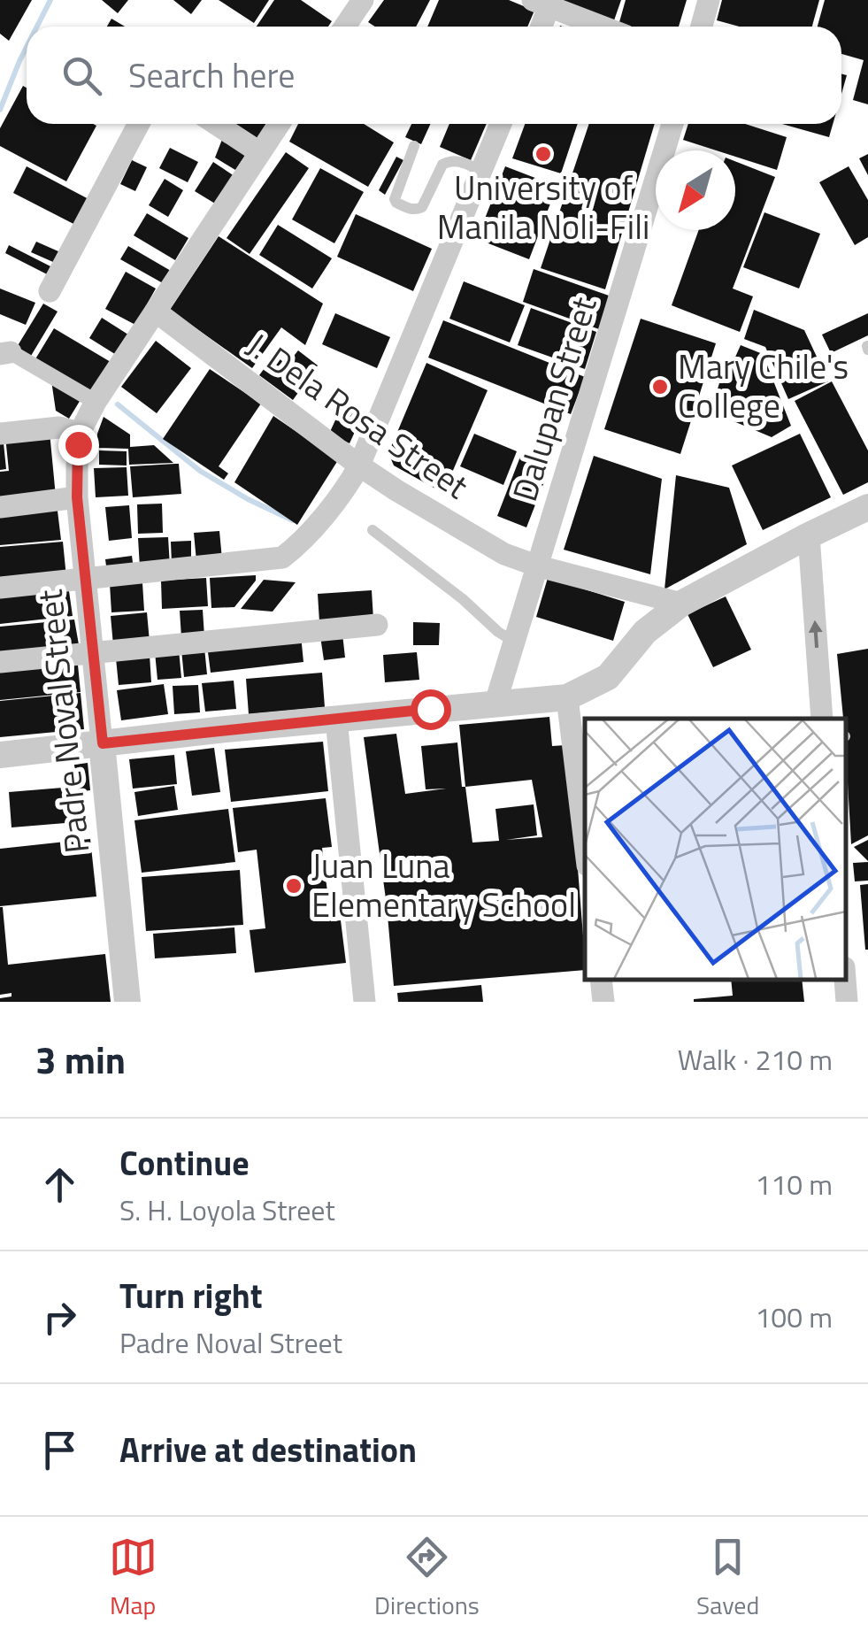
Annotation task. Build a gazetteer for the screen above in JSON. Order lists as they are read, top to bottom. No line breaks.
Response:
{"streets":{"street":["Dalupan Street","J. Dela Rosa Street","Padre Noval Street"]},"crossings":[["Dalupan Street","J. Dela Rosa Street"]],"places":["University of Manila Noli-Fili","Mary Chile's College","Juan Luna Elementary School"],"north":"bottom left","page":{"search":"Search here","heading":["3 min","Walk · 210 m"],"list":[["Continue","S. H. Loyola Street","110 m"],["Turn right","Padre Noval Street","100 m"],"Arrive at destination"],"nav":["Map","Directions","Saved"]}}
